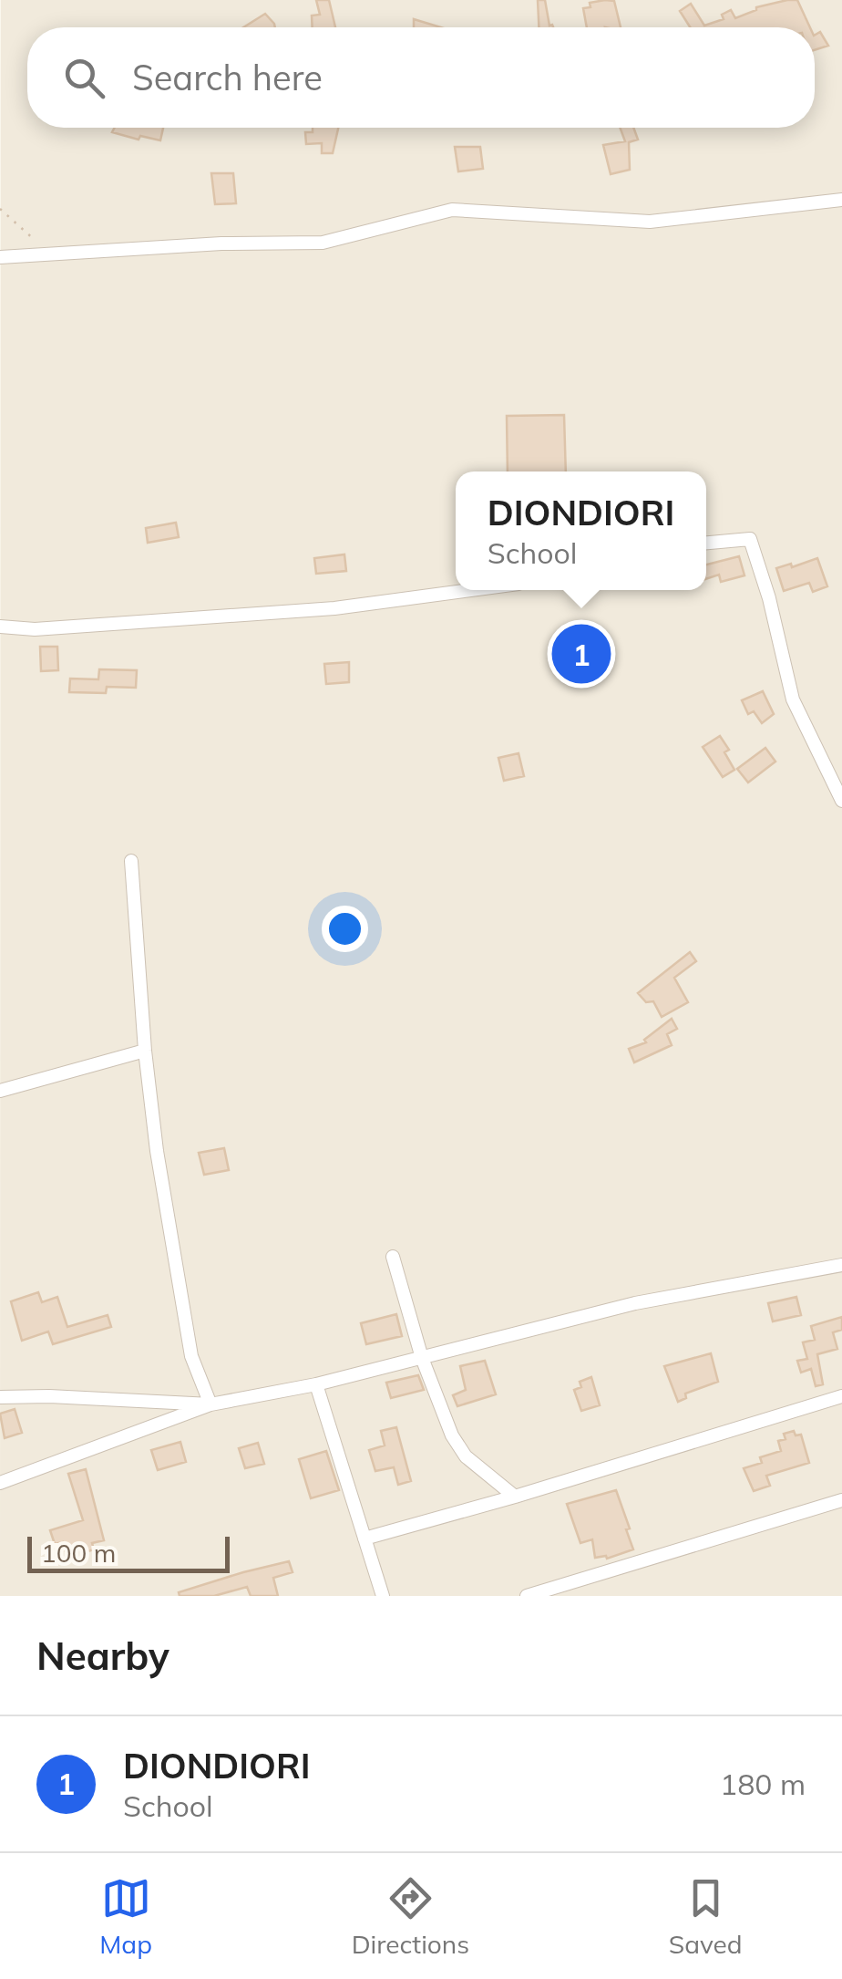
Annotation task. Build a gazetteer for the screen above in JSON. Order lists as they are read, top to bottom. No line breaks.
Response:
{"scale_bar":"100 m","page":{"search":"Search here","popup":["DIONDIORI","School"],"pins":"1","scale":"100 m","heading":"Nearby","list":[{"mark":"1","name":"DIONDIORI","note":"School","value":"180 m"}],"nav":["Map","Directions","Saved"]}}
